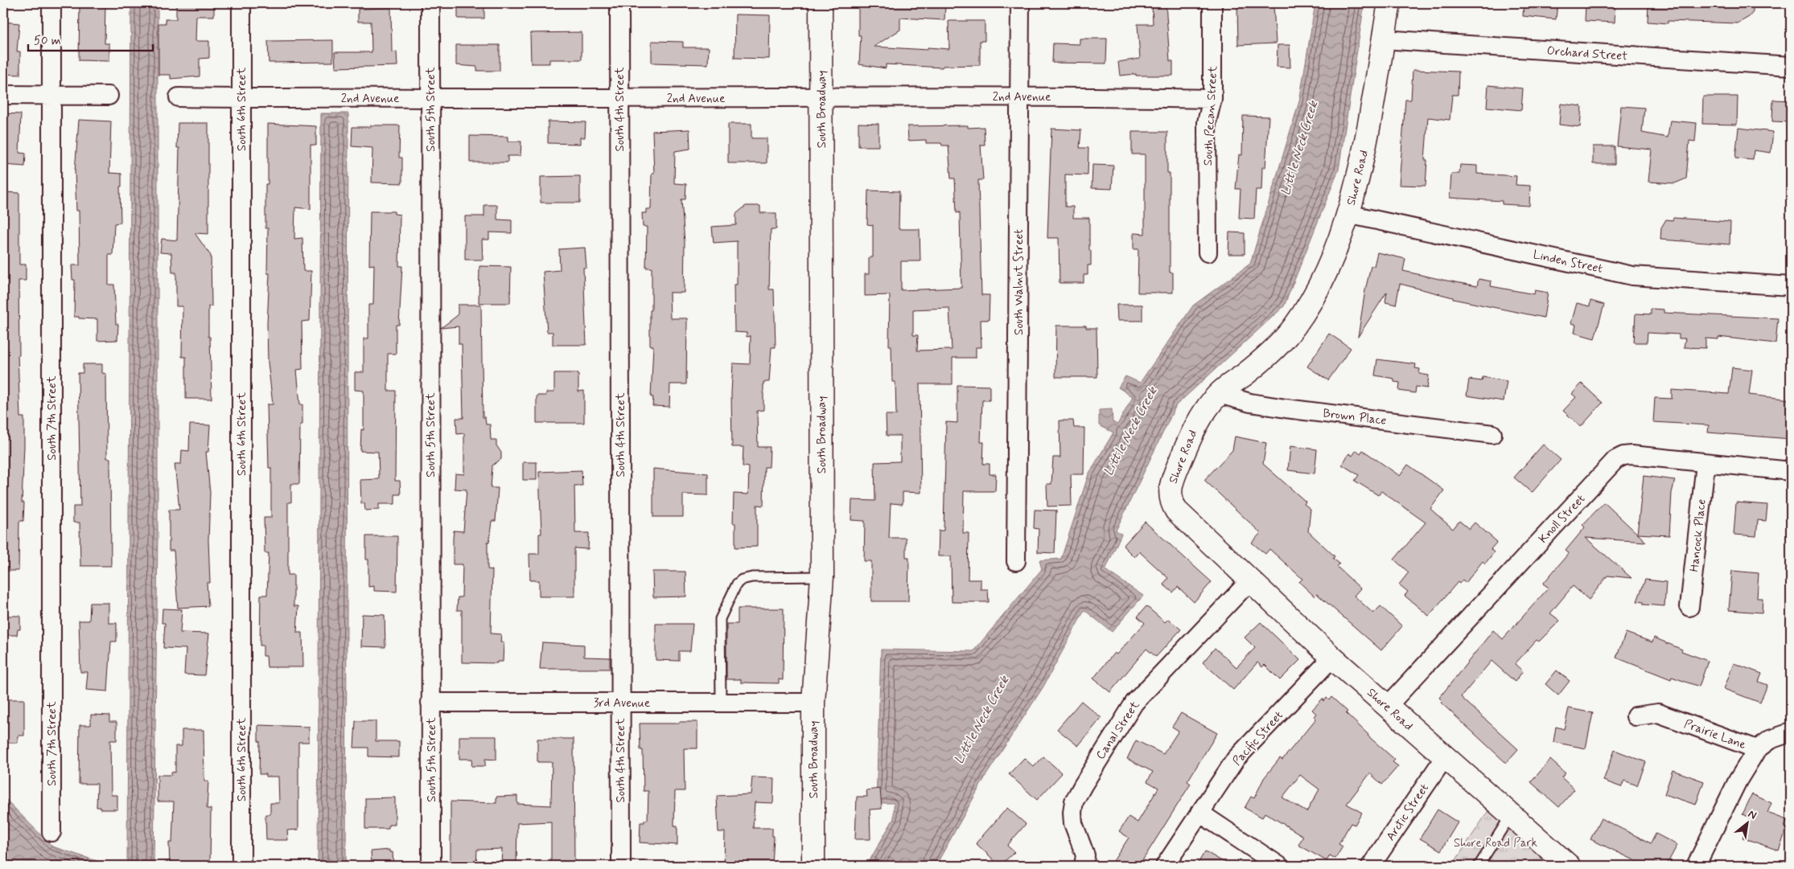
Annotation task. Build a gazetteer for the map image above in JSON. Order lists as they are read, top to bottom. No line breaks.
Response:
{"streets":{"street":["Orchard Street","2nd Avenue","South 6th Street","South 5th Street","South 4th Street","South Broadway","South Pecan Street","Shore Road","Linden Street","South Walnut Street","Brown Place","South 7th Street","Knoll Street","Hancock Place","3rd Avenue","Canal Street","Prairie Lane","Pacific Street","Arctic Street"]},"crossings":[["Orchard Street","Shore Road"],["2nd Avenue","South 6th Street"],["2nd Avenue","South 5th Street"],["2nd Avenue","South 4th Street"],["2nd Avenue","South Broadway"],["2nd Avenue","South Pecan Street"],["2nd Avenue","South Walnut Street"],["South 5th Street","3rd Avenue"],["South 4th Street","3rd Avenue"],["South Broadway","3rd Avenue"],["Shore Road","Linden Street"],["Shore Road","Brown Place"],["Shore Road","Knoll Street"],["Shore Road","Canal Street"],["Shore Road","Pacific Street"],["Shore Road","Arctic Street"],["Knoll Street","Hancock Place"]],"water":["Little Neck Creek"],"parks":["Shore Road Park"],"scale_bar":"50 m","north":"top right"}
